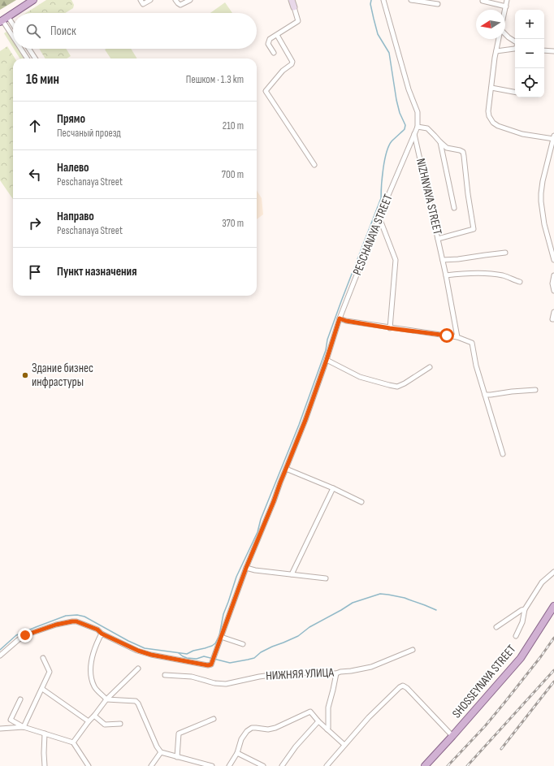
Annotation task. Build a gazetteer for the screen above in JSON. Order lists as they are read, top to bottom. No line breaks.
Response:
{"streets":{"main road":["SHOSSEYNAYA STREET"],"street":["NIZHNYAYA STREET","PESCHANAYA STREET","НИЖНЯЯ УЛИЦА"]},"crossings":[["NIZHNYAYA STREET","PESCHANAYA STREET"]],"places":["Здание бизнес инфрастуры"],"north":"left","page":{"map_buttons":["+","−"],"search":"Поиск","heading":["16 мин","Пешком · 1.3 km"],"list":[["Прямо","Песчаный проезд","210 m"],["Налево","Peschanaya Street","700 m"],["Направо","Peschanaya Street","370 m"],"Пункт назначения"]}}
